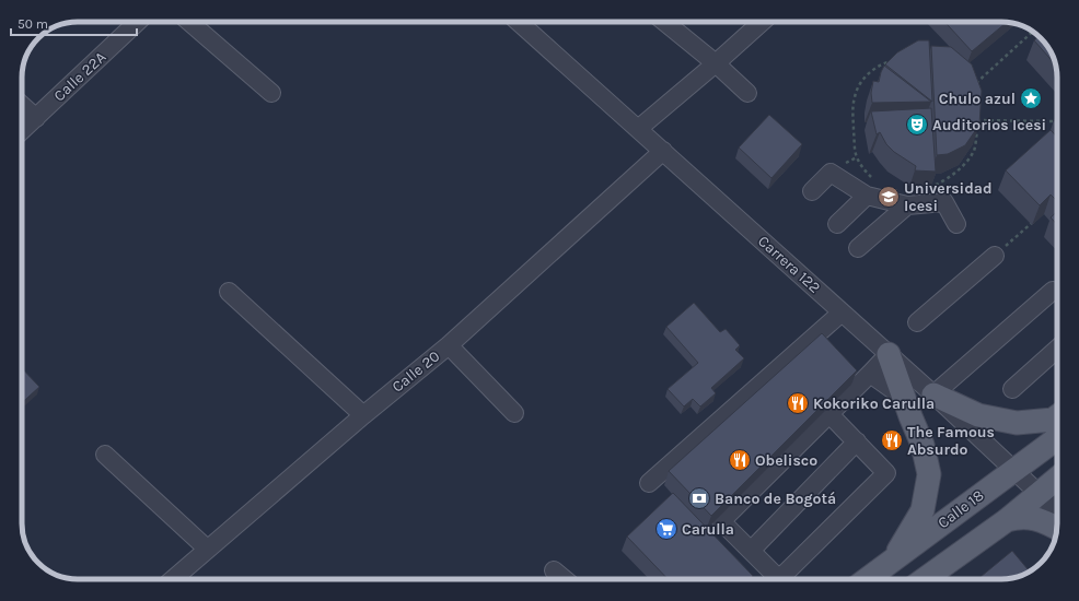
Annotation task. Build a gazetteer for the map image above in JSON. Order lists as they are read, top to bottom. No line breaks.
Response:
{"streets":{"main road":["Calle 18"],"street":["Calle 22A","Carrera 122","Calle 20"]},"crossings":[["Carrera 122","Calle 20"],["Carrera 122","Calle 18"]],"places":{"place":["Chulo azul"],"theatre":["Auditorios Icesi"],"school or university":["Universidad Icesi"],"restaurant":["Kokoriko Carulla","The Famous Absurdo","Obelisco"],"bank":["Banco de Bogotá"],"supermarket":["Carulla"]},"scale_bar":"50 m"}
